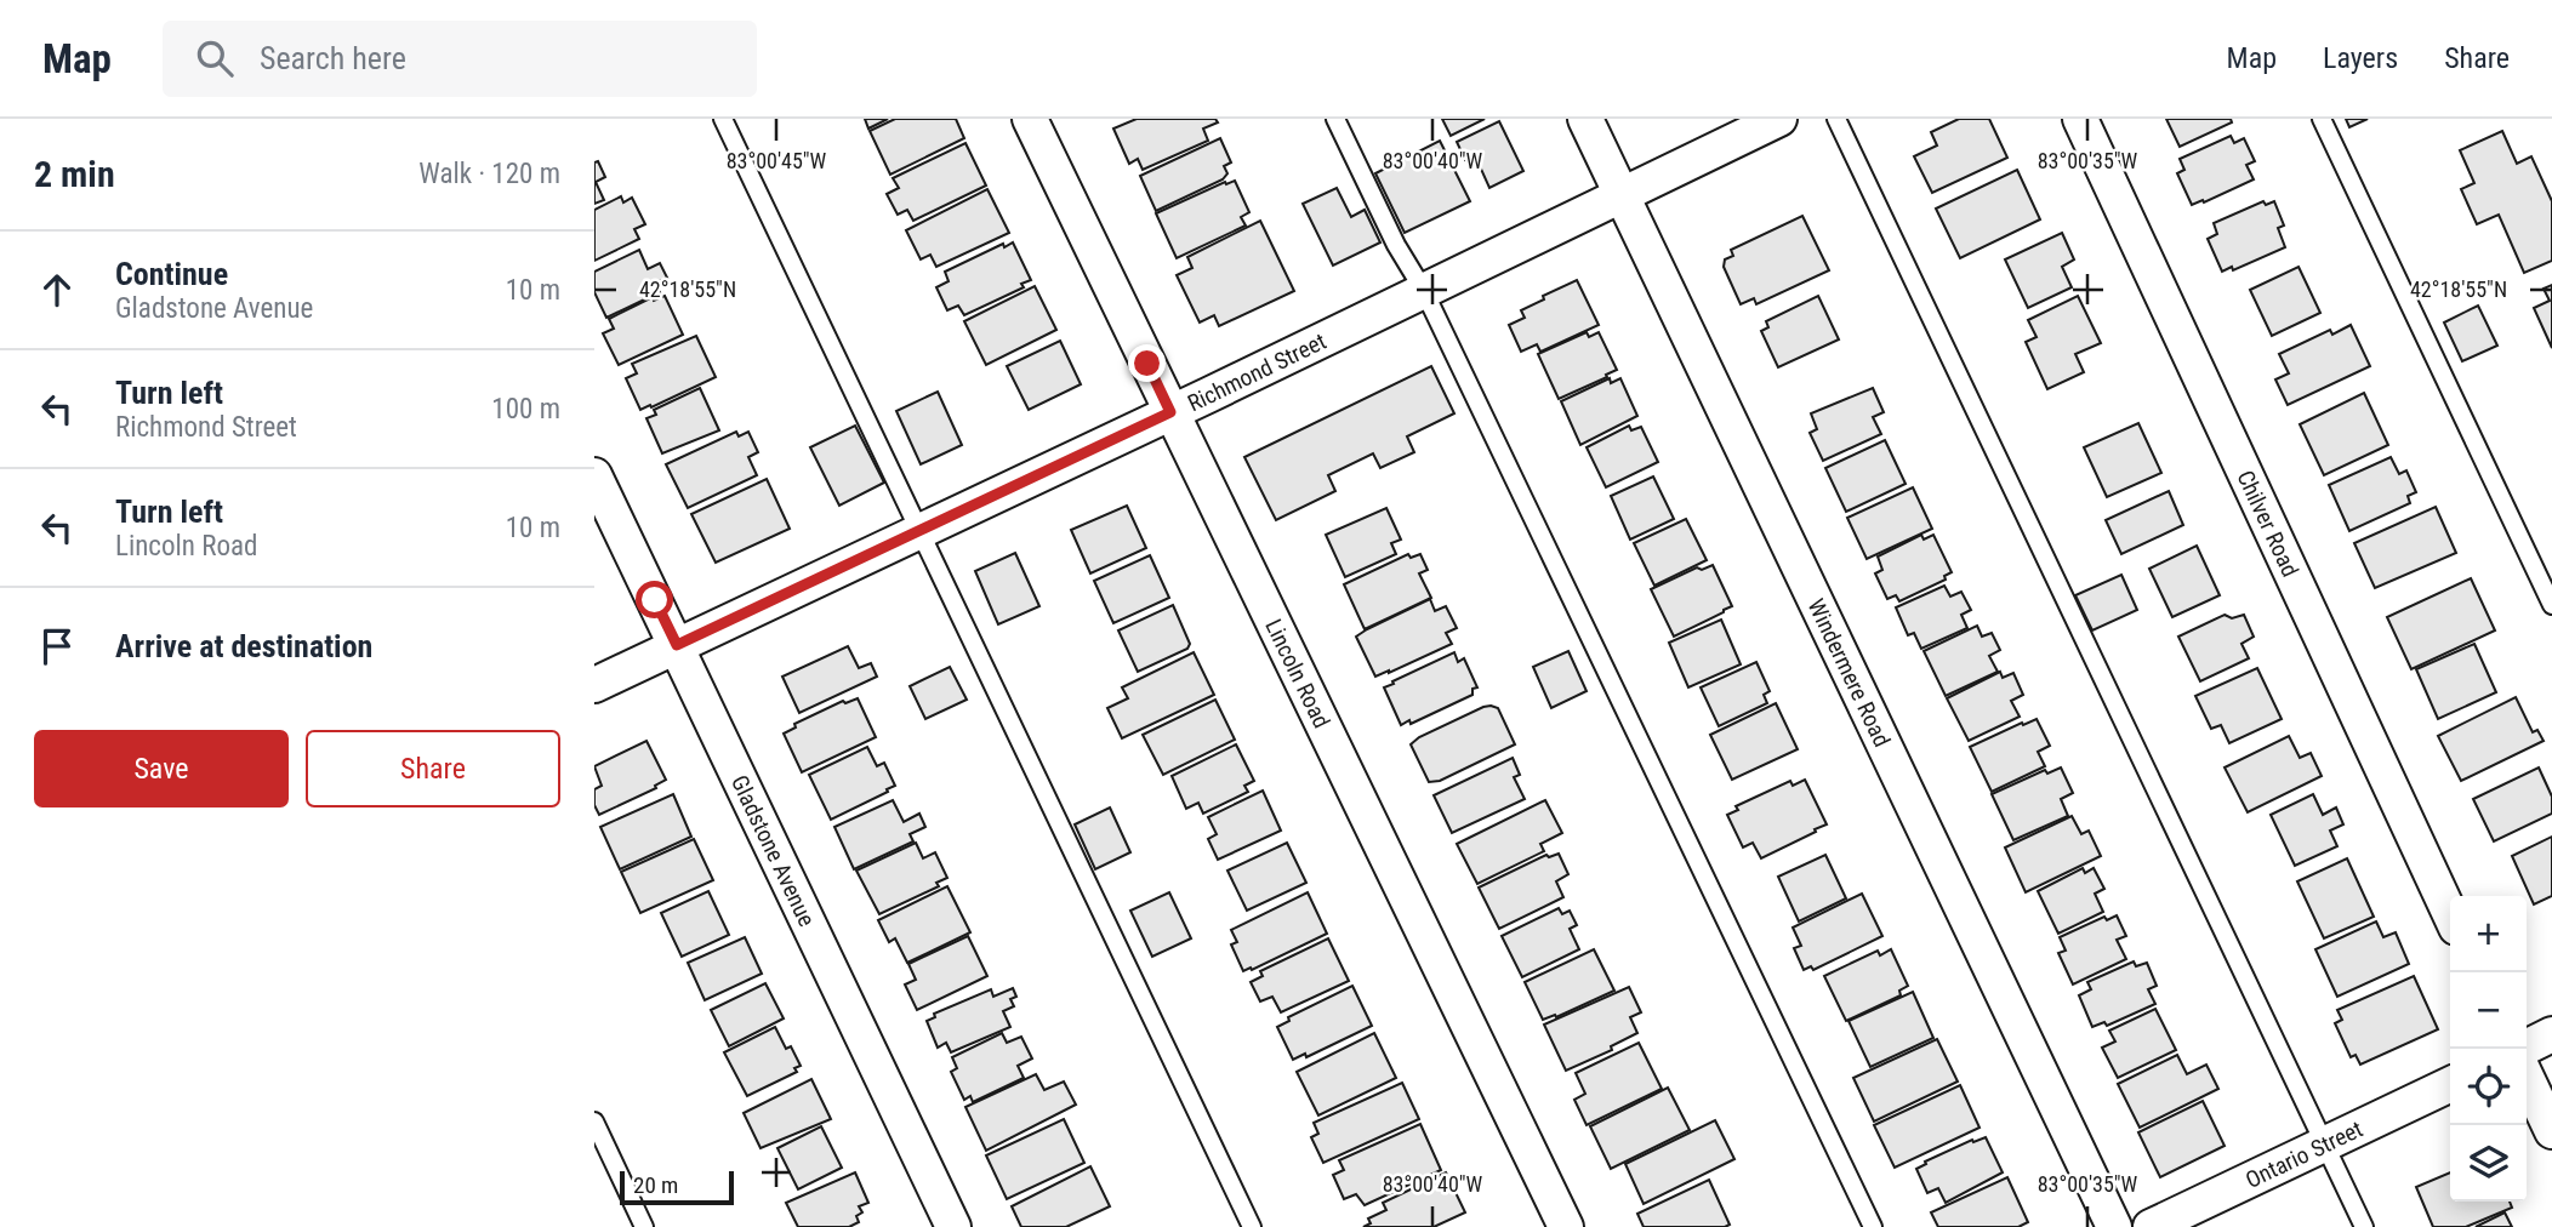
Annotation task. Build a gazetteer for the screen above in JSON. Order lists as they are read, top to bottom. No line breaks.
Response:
{"streets":{"street":["Richmond Street","Chilver Road","Lincoln Road","Windermere Road","Gladstone Avenue","Ontario Street"]},"crossings":[["Richmond Street","Lincoln Road"],["Richmond Street","Windermere Road"],["Richmond Street","Gladstone Avenue"]],"scale_bar":"20 m","page":{"header":"Map","search":"Search here","nav":["Map","Layers","Share"],"heading":["2 min","Walk · 120 m"],"list":[["Continue","Gladstone Avenue","10 m"],["Turn left","Richmond Street","100 m"],["Turn left","Lincoln Road","10 m"],"Arrive at destination"],"buttons":["Save","Share"],"map_buttons":["+","−"],"scale":"20 m"},"coordinates":["83°00'45\"W","83°00'40\"W","83°00'35\"W","42°18'55\"N"]}
